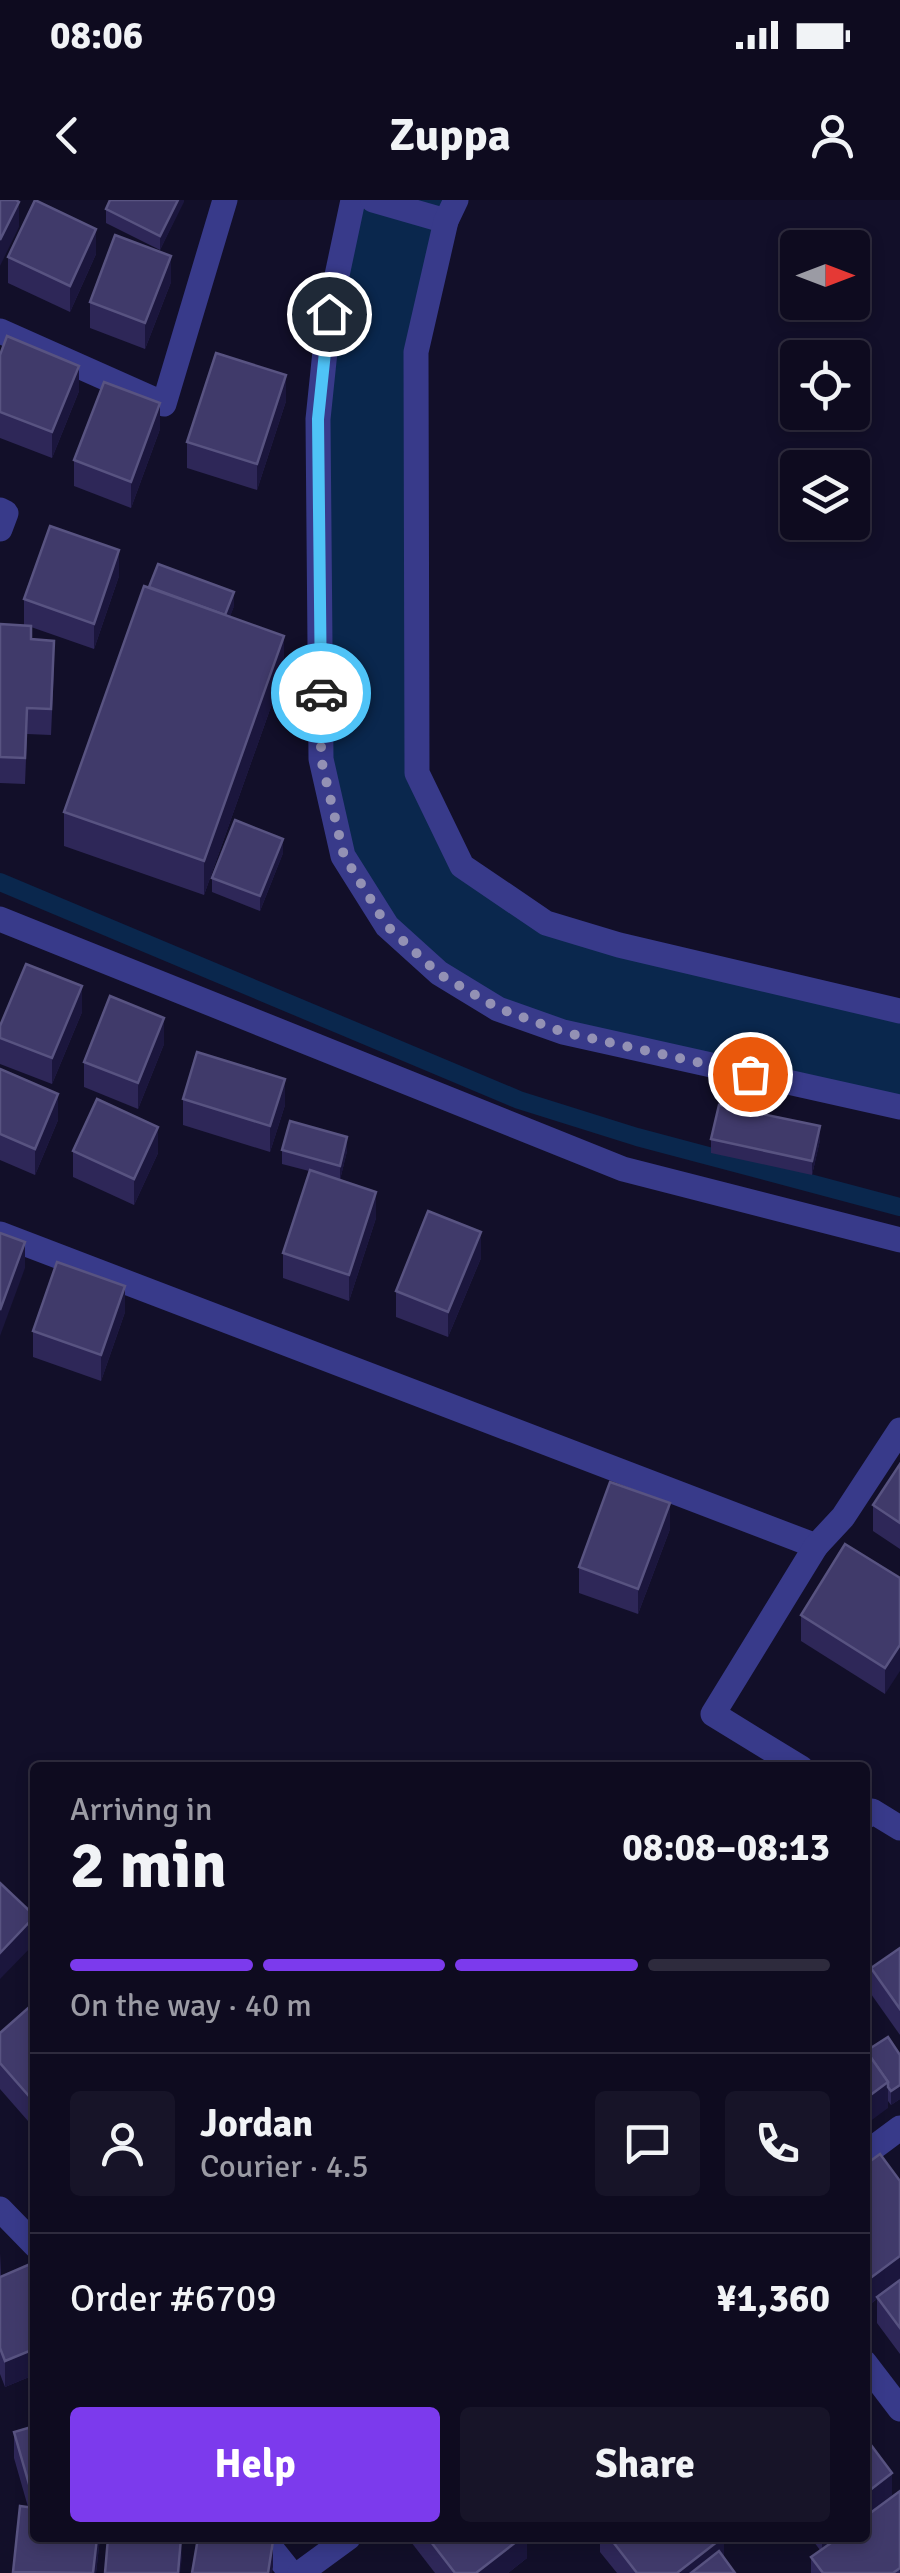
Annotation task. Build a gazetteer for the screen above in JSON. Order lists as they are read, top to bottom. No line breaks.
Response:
{"north":"right","page":{"status":"08:06","header":"Zuppa","heading":["2 min","Arriving in","08:08–08:13"],"panel":["Jordan","Courier · 4.5","Order #6709","¥1,360"],"bar":"On the way · 40 m","buttons":["Help","Share"]}}
